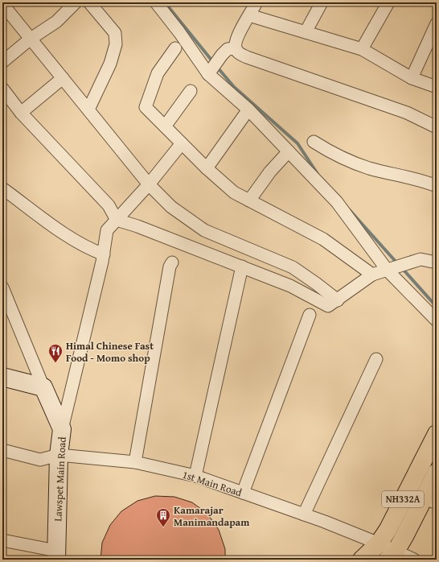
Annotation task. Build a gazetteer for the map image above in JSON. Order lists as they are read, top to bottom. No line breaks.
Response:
{"streets":{"highway":["NH332A"],"street":["Lawspet Main Road","1st Main Road"]},"crossings":[["Lawspet Main Road","1st Main Road"],["1st Main Road","NH332A"]],"places":{"restaurant":["Himal Chinese Fast Food - Momo shop"],"building":["Kamarajar Manimandapam"]}}
